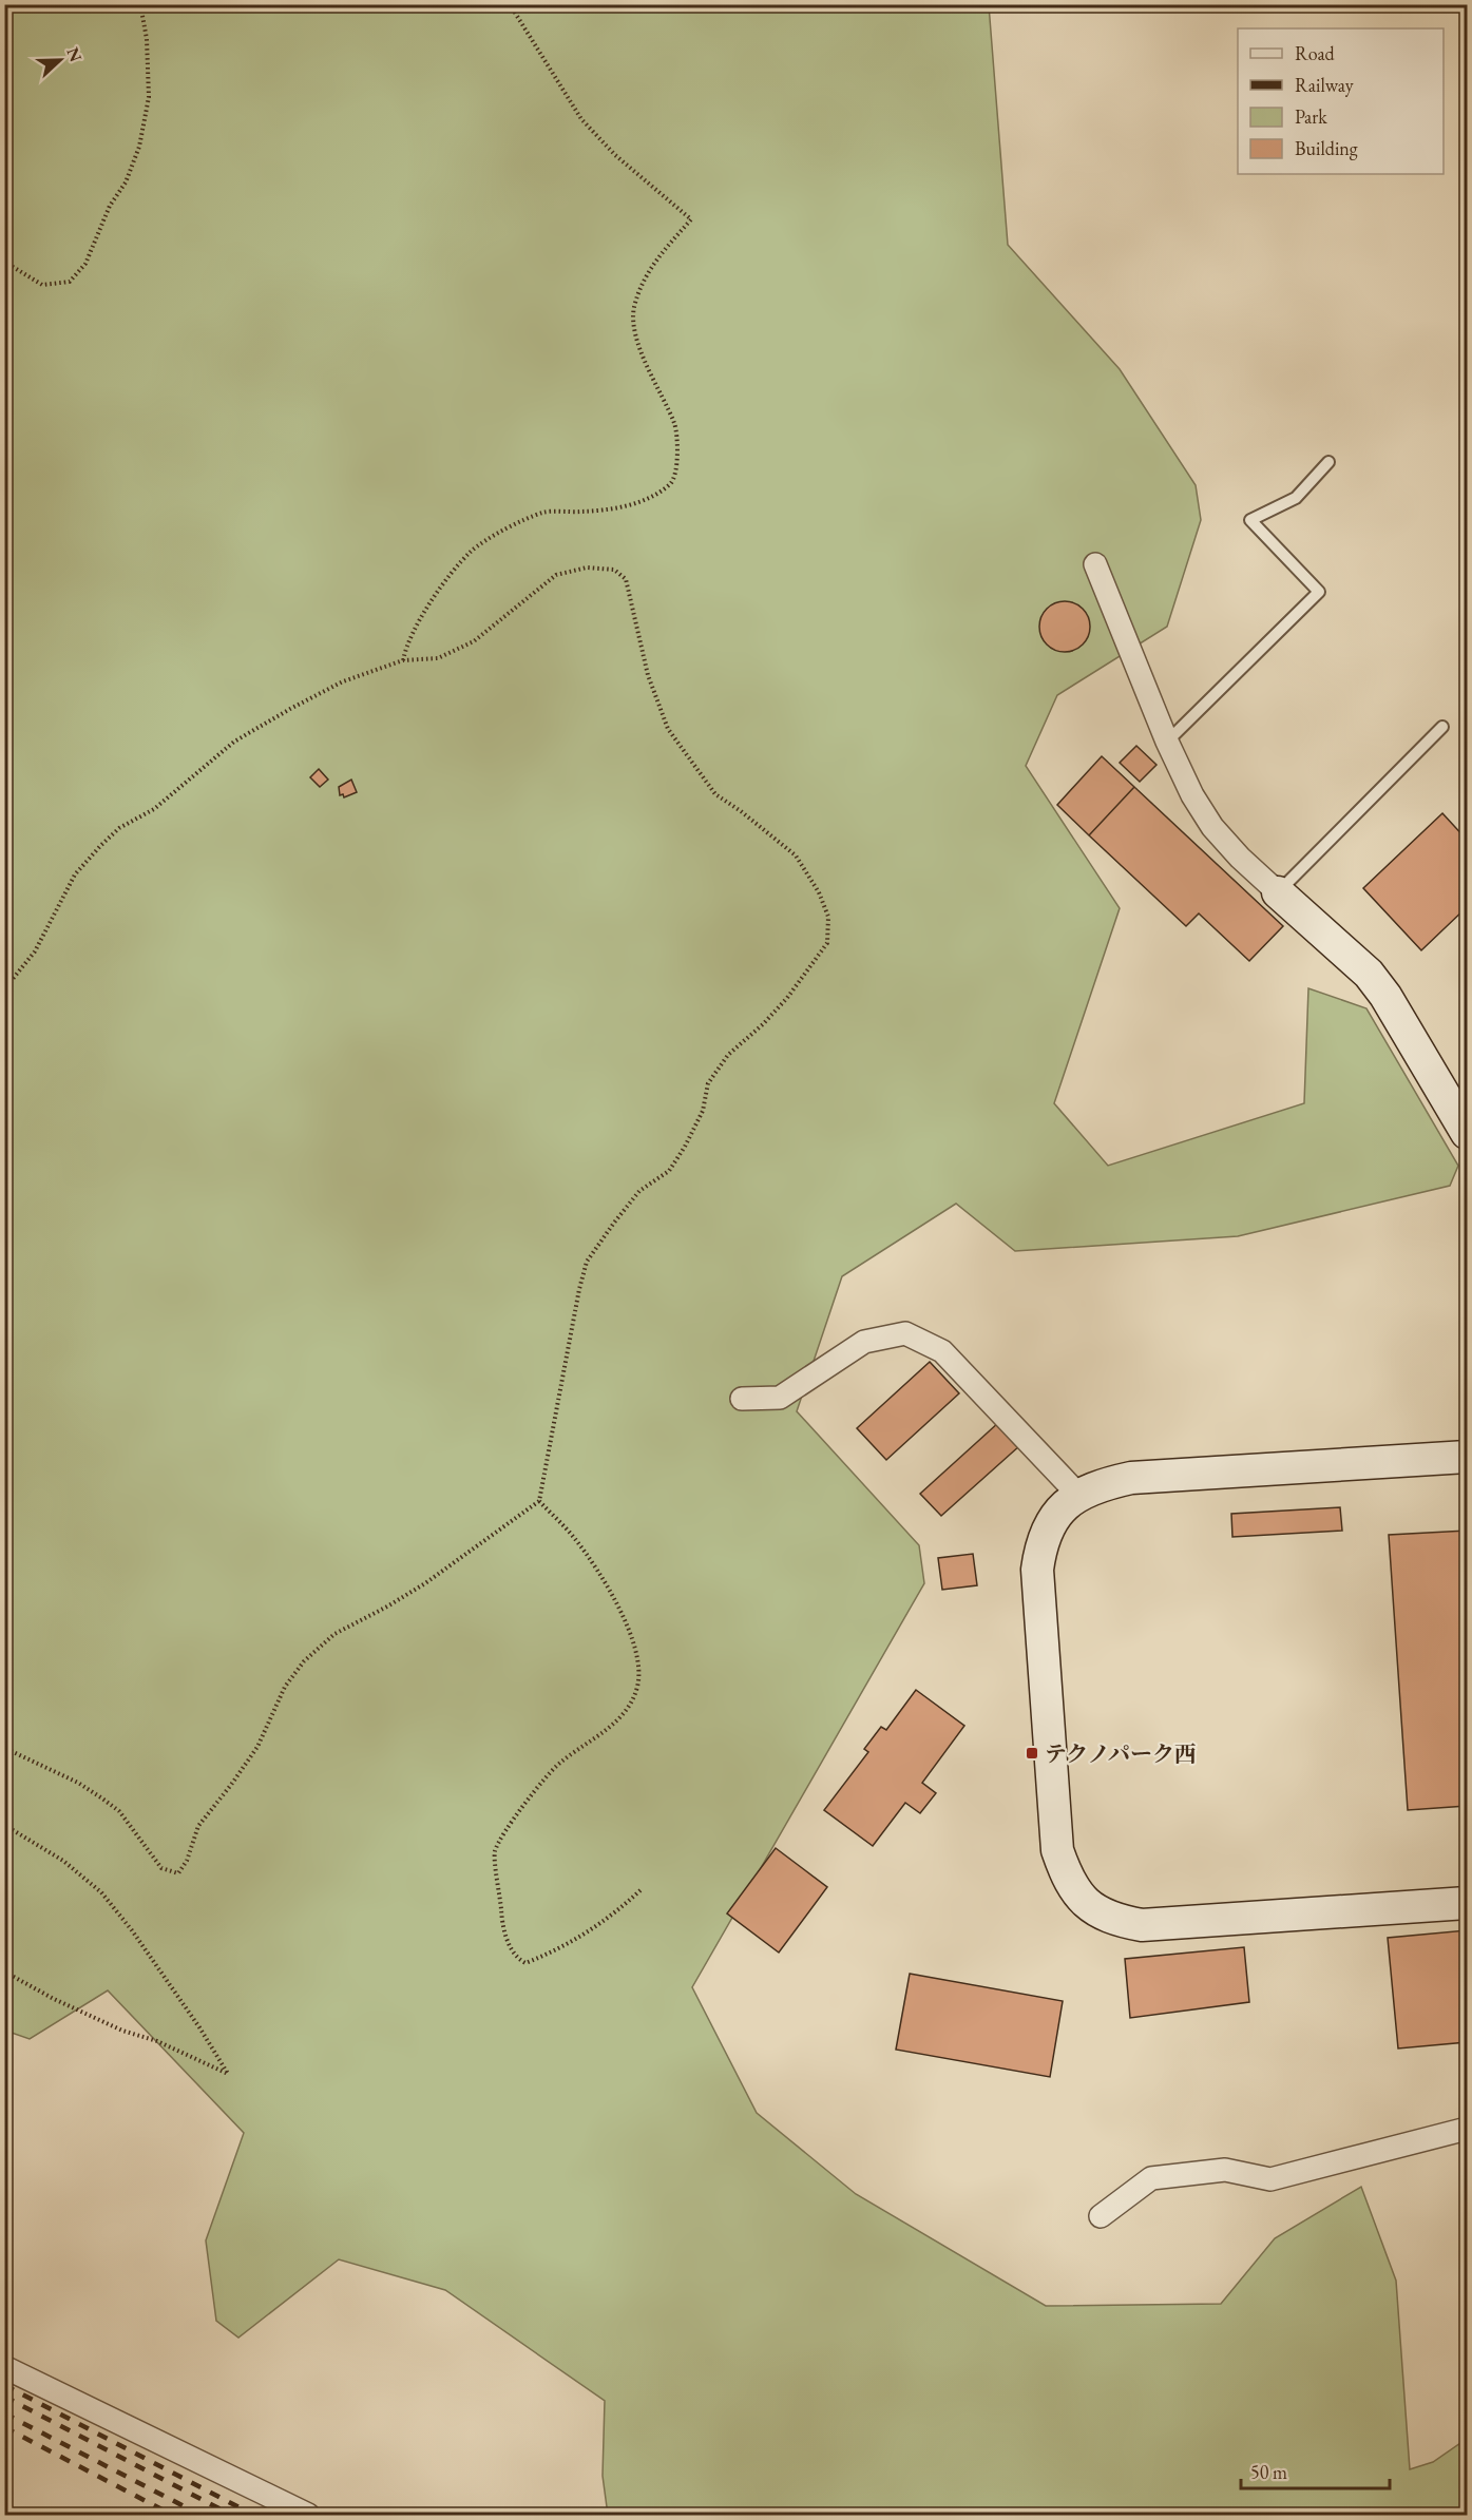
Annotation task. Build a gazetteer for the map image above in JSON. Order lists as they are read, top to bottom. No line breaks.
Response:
{"places":{"transit":["テクノパーク西"]},"legend":["Road","Railway","Park","Building"],"scale_bar":"50 m","north":"right"}
